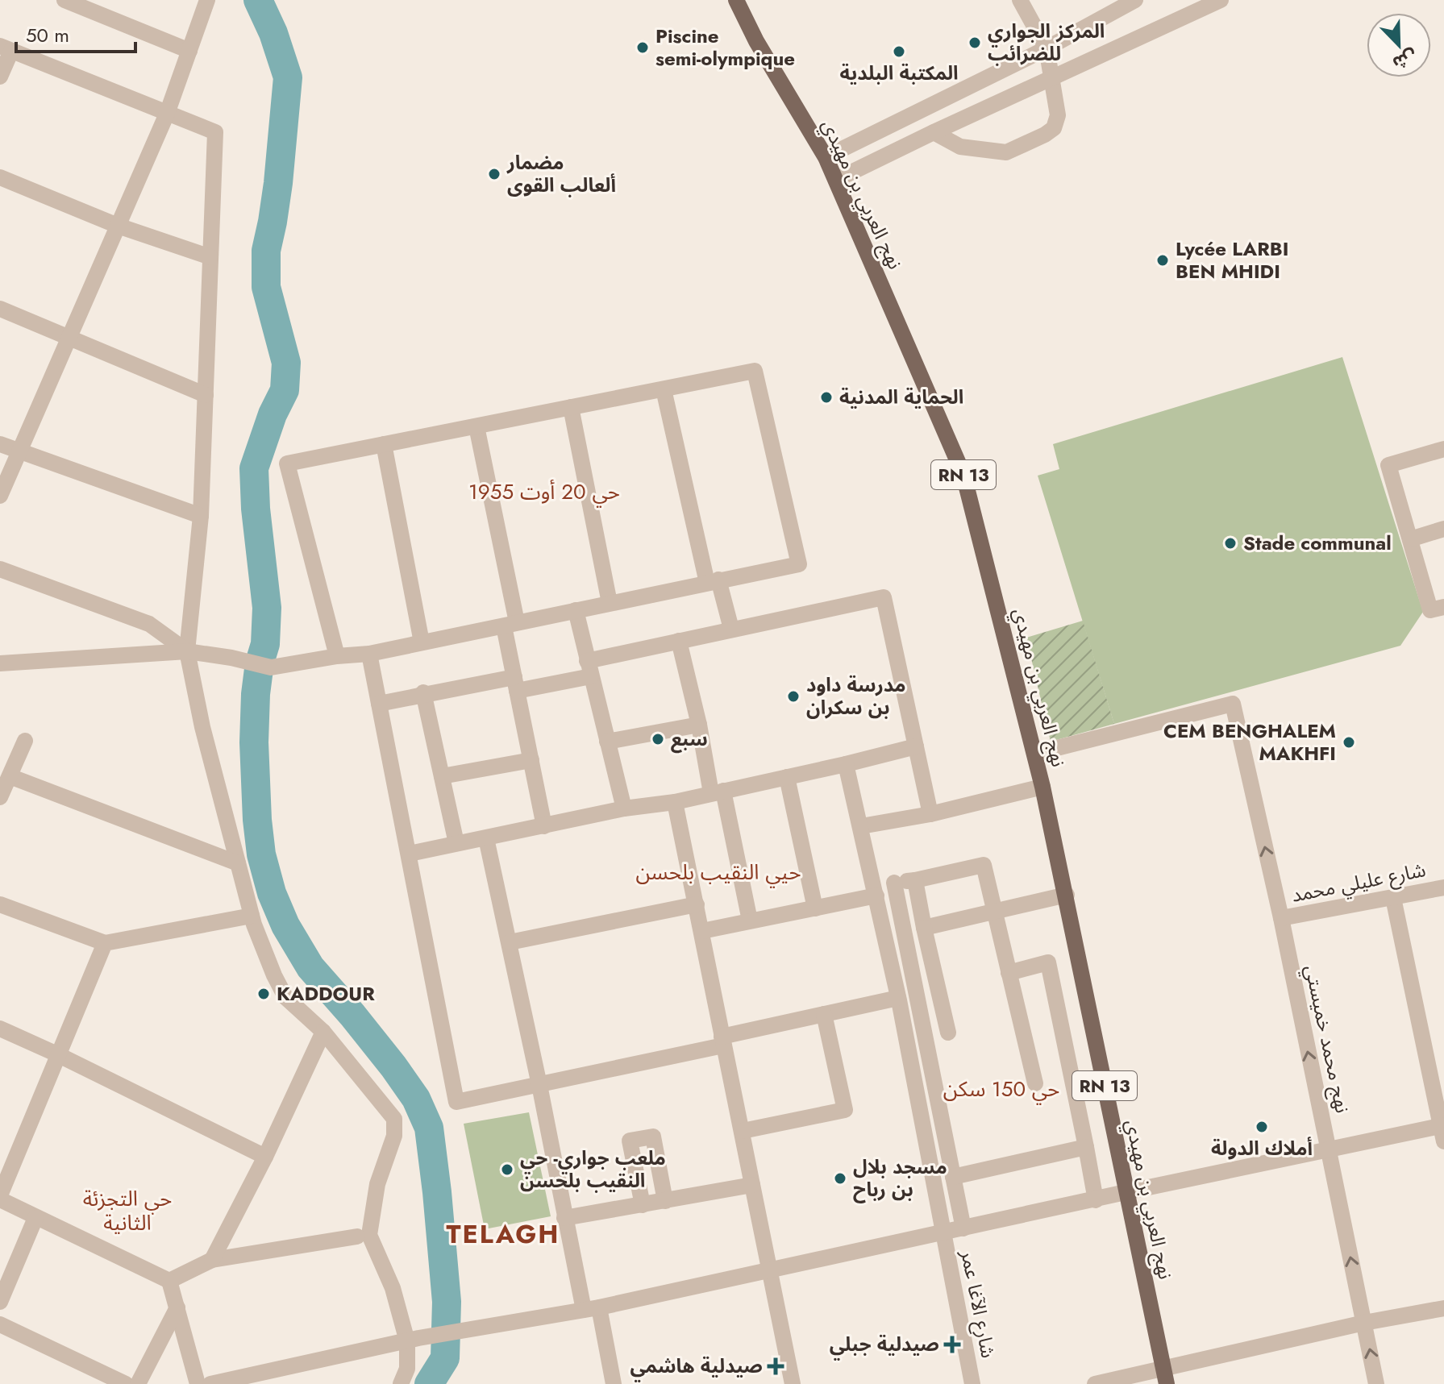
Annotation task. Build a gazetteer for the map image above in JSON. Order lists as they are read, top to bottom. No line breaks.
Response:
{"streets":{"main road":["نهج العربي بن مهيدي","RN 13"],"street":["شارع عليلي محمد","نهج محمد خميستي","شارع الآغا عمر"]},"crossings":[["نهج العربي بن مهيدي","نهج محمد خميستي"],["شارع عليلي محمد","نهج محمد خميستي"]],"districts":["حي 20 أوت 1955","حيي النقيب بلحسن","حي 150 سكن","حي التجزئة الثانية","TELAGH"],"places":{"other":["المركز الجواري للضرائب","Piscine semi-olympique","المكتبة البلدية","مضمار ألعالب القوى","Lycée LARBI BEN MHIDI","الحماية المدنية","Stade communal","مدرسة داود بن سكران","سبع","CEM BENGHALEM MAKHFI","KADDOUR","أملاك الدولة","ملعب جواري- حي النقيب بلحسن","مسجد بلال بن رباح"],"health":["صيدلية جبلي","صيدلية هاشمي"]},"scale_bar":"50 m","north":"bottom right"}
